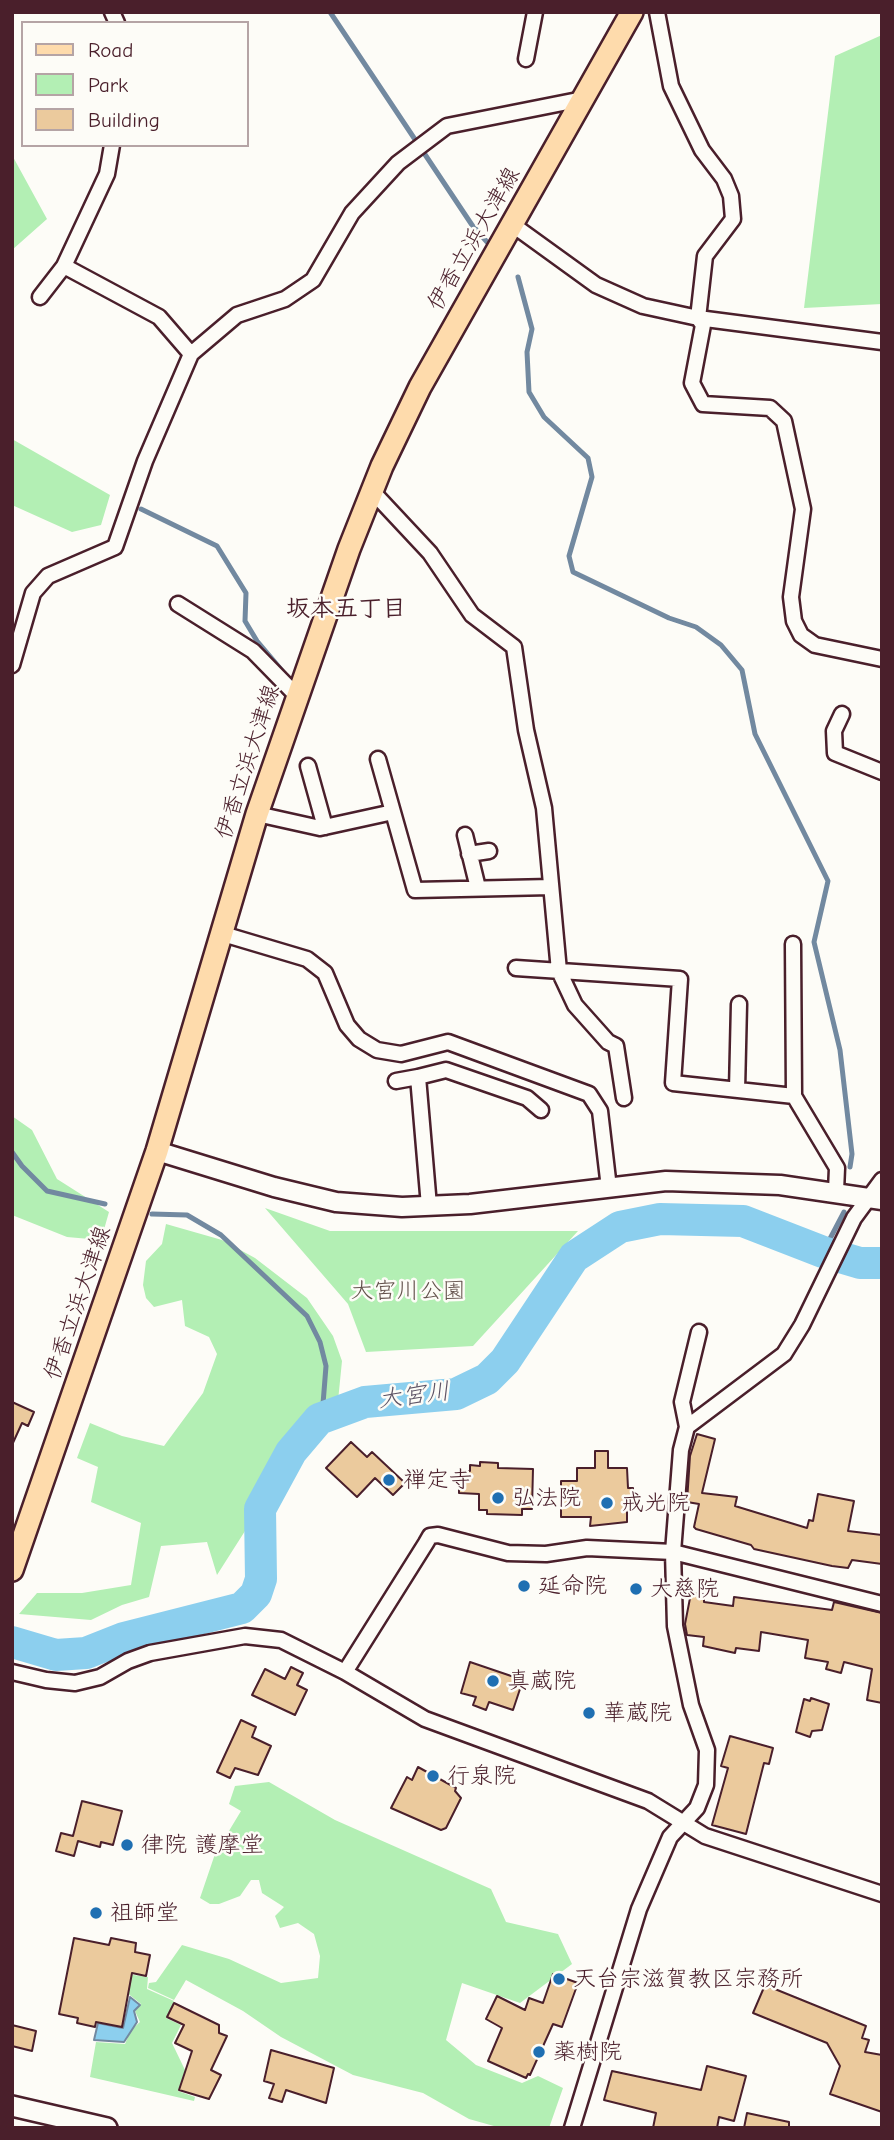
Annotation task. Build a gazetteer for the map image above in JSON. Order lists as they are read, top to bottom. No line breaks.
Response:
{"streets":{"main road":["伊香立浜大津線"]},"districts":["坂本五丁目"],"water":["大宮川"],"parks":["大宮川公園"],"places":["禅定寺","弘法院","戒光院","延命院","大慈院","真蔵院","華蔵院","行泉院","律院 護摩堂","祖師堂","天台宗滋賀教区宗務所","薬樹院"],"legend":["Road","Park","Building"]}
